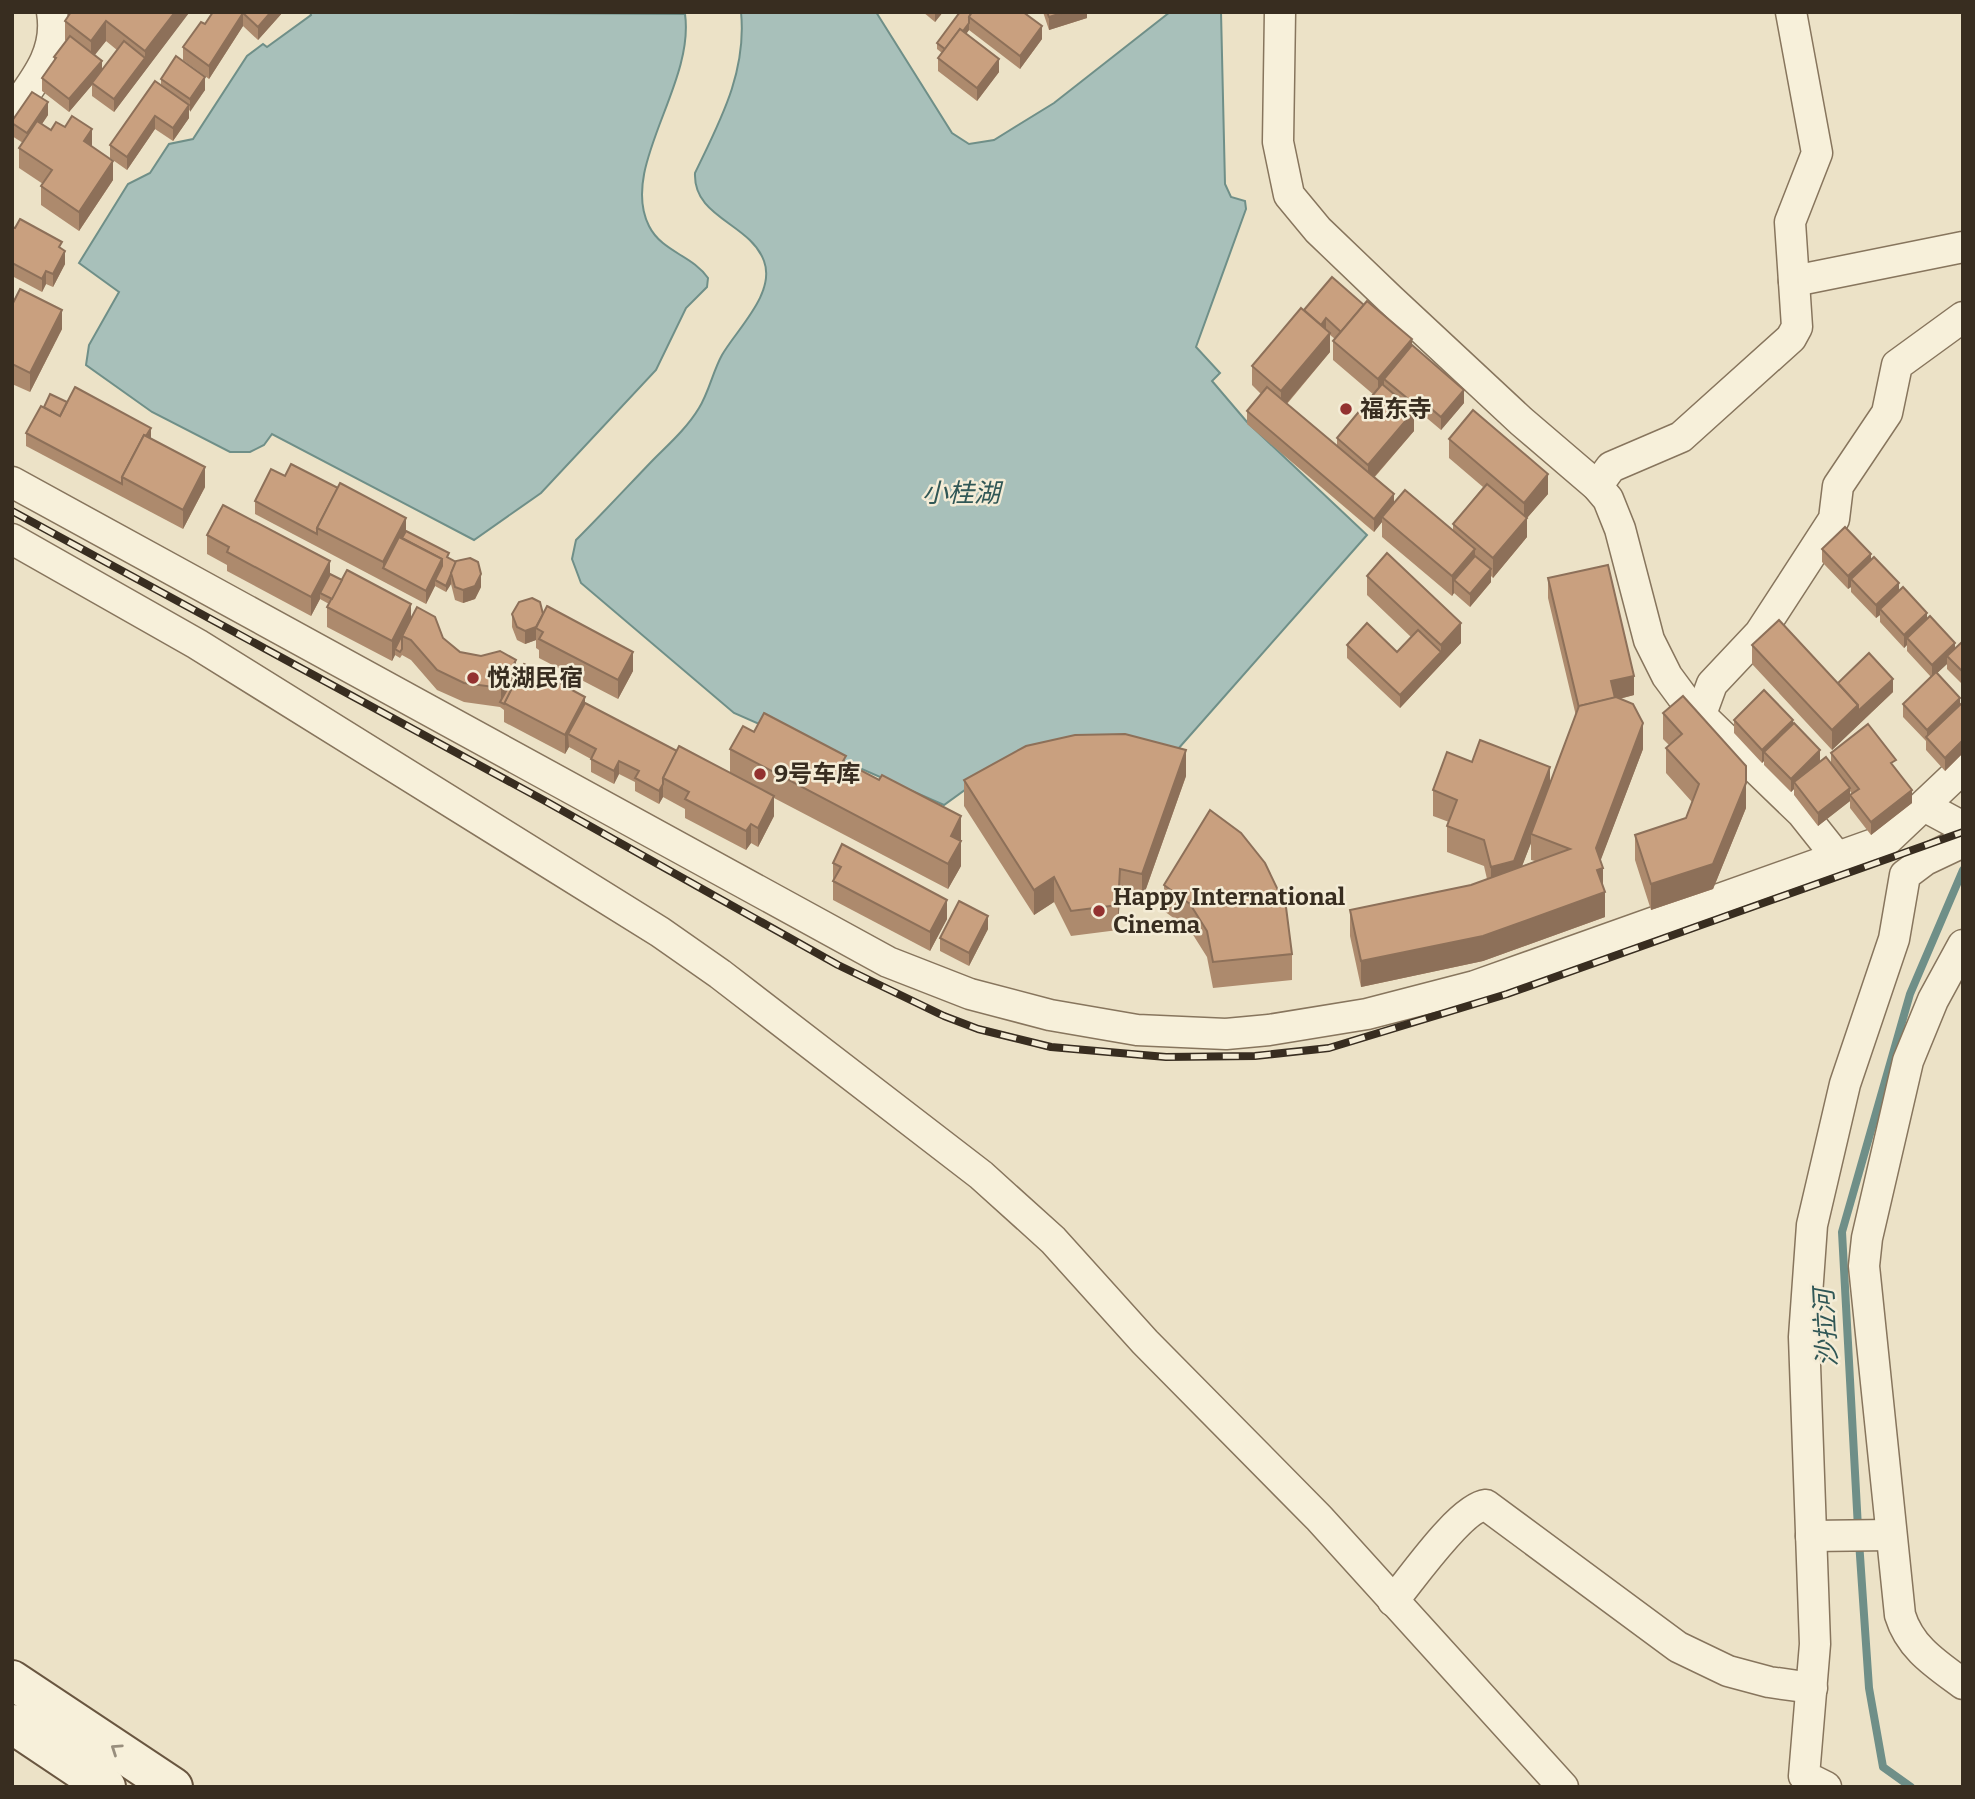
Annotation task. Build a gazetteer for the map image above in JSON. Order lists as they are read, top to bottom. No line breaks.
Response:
{"water":["小桂湖","沙拉河"],"places":["福东寺","悦湖民宿","9号车库","Happy International Cinema"]}
